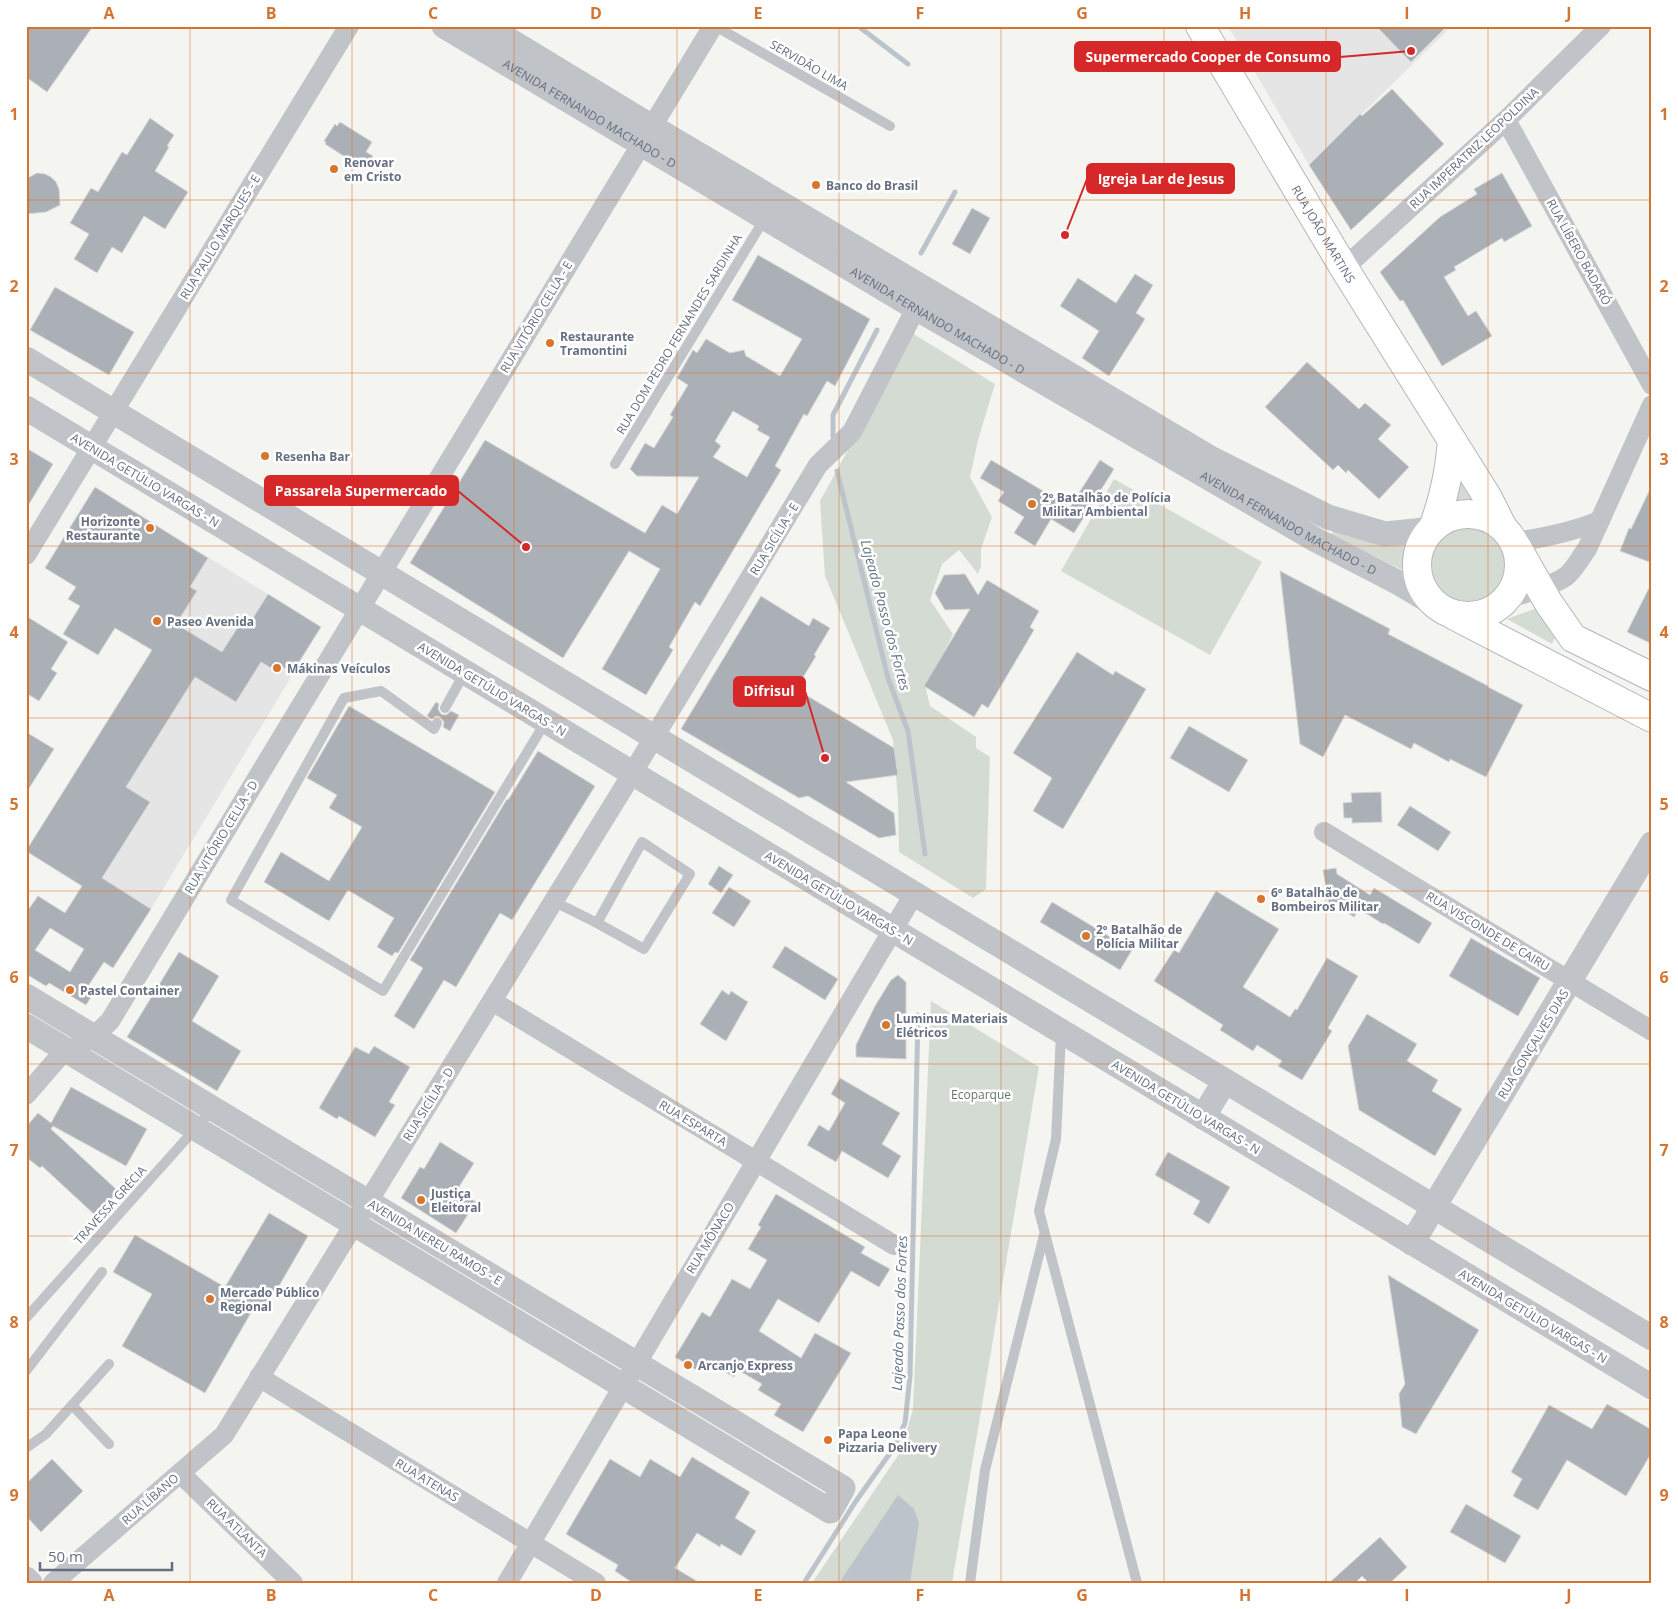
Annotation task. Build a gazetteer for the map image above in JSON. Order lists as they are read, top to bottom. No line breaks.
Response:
{"streets":{"main road":["AVENIDA FERNANDO MACHADO - D","RUA JOÃO MARTINS"],"street":["RUA IMPERATRIZ LEOPOLDINA","RUA PAULO MARQUES - E","RUA LÍBERO BADARÓ","RUA VITÓRIO CELLA - E","AVENIDA GETÚLIO VARGAS - N","RUA SICÍLIA - E","RUA VITÓRIO CELLA - D","RUA VISCONDE DE CAIRU","RUA GONÇALVES DIAS","RUA SICÍLIA - D","RUA ESPARTA","RUA MÔNACO","AVENIDA NEREU RAMOS - E","RUA ATENAS","RUA LÍBANO","RUA ATLANTA"],"lane":["SERVIDÃO LIMA","RUA DOM PEDRO FERNANDES SARDINHA","TRAVESSA GRÉCIA"]},"crossings":[["SERVIDÃO LIMA","RUA VITÓRIO CELLA - E"],["AVENIDA FERNANDO MACHADO - D","RUA JOÃO MARTINS"],["AVENIDA FERNANDO MACHADO - D","RUA VITÓRIO CELLA - E"],["AVENIDA FERNANDO MACHADO - D","RUA DOM PEDRO FERNANDES SARDINHA"],["AVENIDA FERNANDO MACHADO - D","RUA SICÍLIA - E"],["RUA IMPERATRIZ LEOPOLDINA","RUA JOÃO MARTINS"],["RUA IMPERATRIZ LEOPOLDINA","RUA LÍBERO BADARÓ"],["RUA PAULO MARQUES - E","AVENIDA GETÚLIO VARGAS - N"],["RUA VITÓRIO CELLA - E","AVENIDA GETÚLIO VARGAS - N"],["RUA VITÓRIO CELLA - E","RUA VITÓRIO CELLA - D"],["AVENIDA GETÚLIO VARGAS - N","RUA SICÍLIA - E"],["AVENIDA GETÚLIO VARGAS - N","RUA VITÓRIO CELLA - D"],["AVENIDA GETÚLIO VARGAS - N","RUA GONÇALVES DIAS"],["AVENIDA GETÚLIO VARGAS - N","RUA SICÍLIA - D"],["AVENIDA GETÚLIO VARGAS - N","RUA MÔNACO"],["RUA SICÍLIA - E","RUA SICÍLIA - D"],["RUA VITÓRIO CELLA - D","AVENIDA NEREU RAMOS - E"],["RUA VISCONDE DE CAIRU","RUA GONÇALVES DIAS"],["RUA SICÍLIA - D","RUA ESPARTA"],["RUA SICÍLIA - D","AVENIDA NEREU RAMOS - E"],["RUA SICÍLIA - D","RUA ATENAS"],["RUA SICÍLIA - D","RUA LÍBANO"],["RUA ESPARTA","RUA MÔNACO"],["TRAVESSA GRÉCIA","AVENIDA NEREU RAMOS - E"],["RUA MÔNACO","AVENIDA NEREU RAMOS - E"],["RUA MÔNACO","RUA ATENAS"],["RUA LÍBANO","RUA ATLANTA"]],"water":["Lajeado Passo dos Fortes"],"parks":["Ecoparque"],"places":["Supermercado Cooper de Consumo","Renovar em Cristo","Banco do Brasil","Igreja Lar de Jesus","Restaurante Tramontini","Resenha Bar","2º Batalhão de Polícia Militar Ambiental","Horizonte Restaurante","Passarela Supermercado","Paseo Avenida","Mákinas Veículos","Difrisul","6º Batalhão de Bombeiros Militar","2º Batalhão de Polícia Militar","Pastel Container","Luminus Materiais Elétricos","Justiça Eleitoral","Mercado Público Regional","Arcanjo Express","Papa Leone Pizzaria Delivery"],"scale_bar":"50 m","grid":{"columns":["A","B","C","D","E","F","G","H","I","J"],"rows":["1","2","3","4","5","6","7","8","9"]}}
